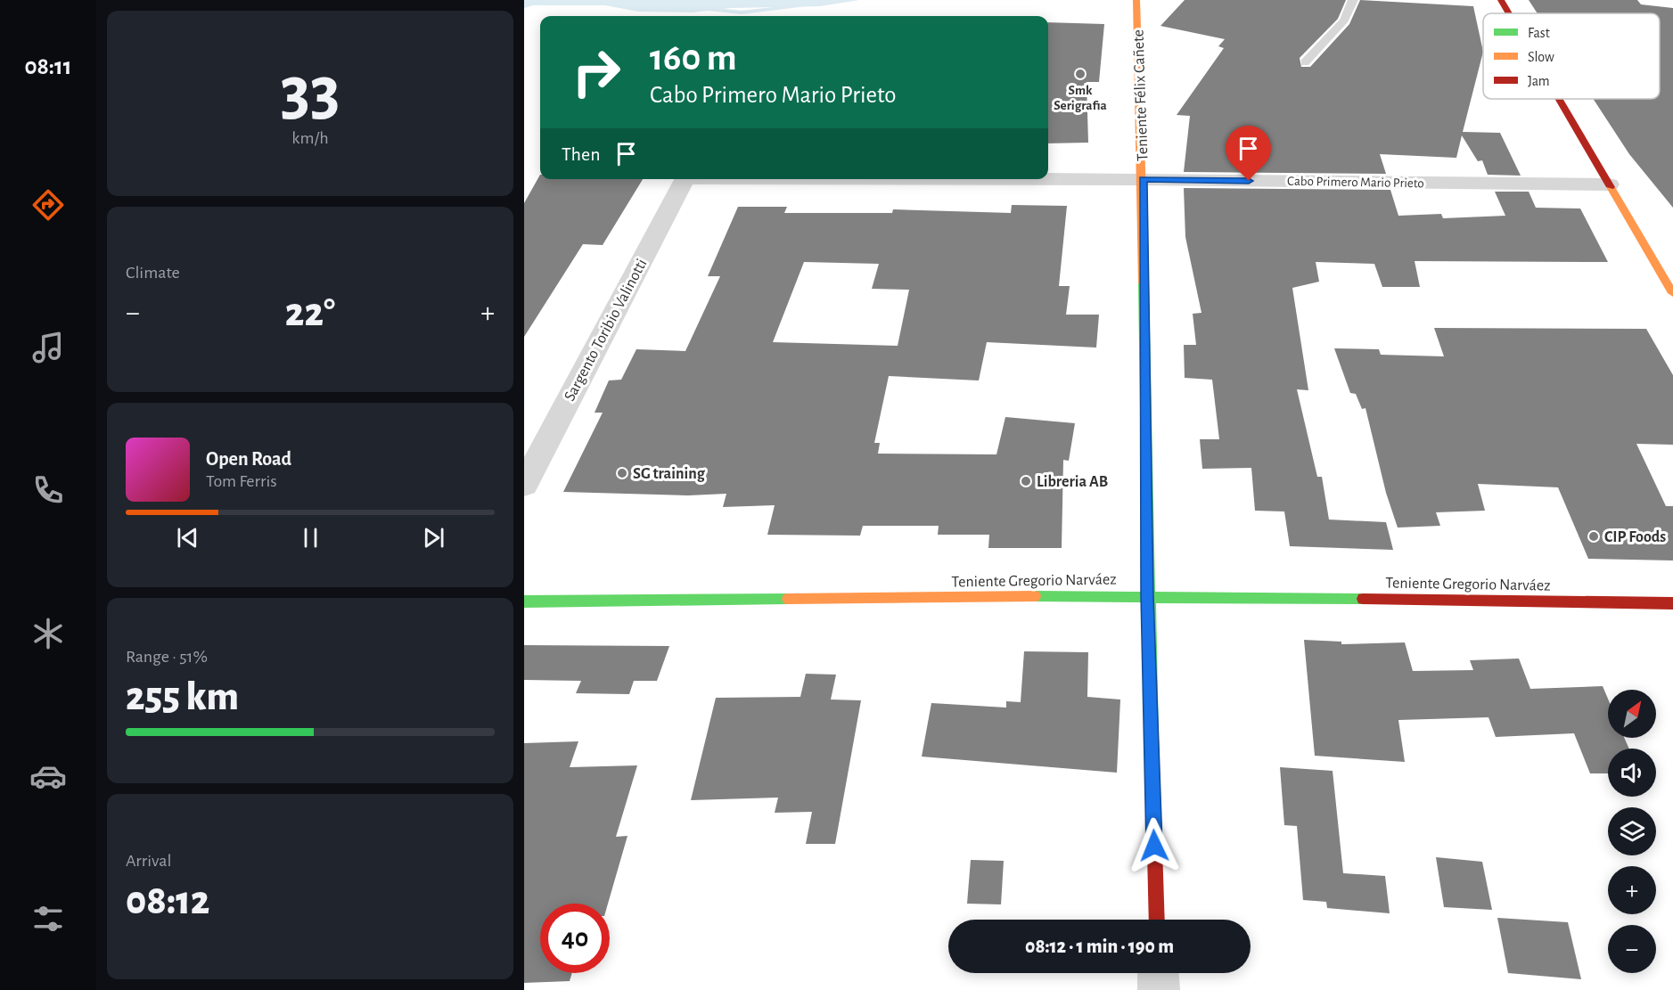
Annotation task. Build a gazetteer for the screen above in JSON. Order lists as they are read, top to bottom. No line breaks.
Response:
{"streets":{"street":["Teniente Félix Cañete","Cabo Primero Mario Prieto","Sargento Toribio Valinotti","Teniente Gregorio Narváez"]},"crossings":[["Teniente Félix Cañete","Cabo Primero Mario Prieto"],["Teniente Félix Cañete","Teniente Gregorio Narváez"]],"places":["Smk Serigrafia","SG training","Libreria AB","CIP Foods"],"legend":["Fast","Slow","Jam"],"north":"top right","page":{"tabs":"08:11","tile":[["33","km/h"],"Climate",["Range · 51%","255 km"],["Arrival","08:12"]],"turn":["160 m","Cabo Primero Mario Prieto"],"then":"Then","heat":["−","22°","+"],"song":["Open Road","Tom Ferris"],"map_buttons":["+","−"],"limit":"40","trip":"08:12 · 1 min · 190 m"}}
